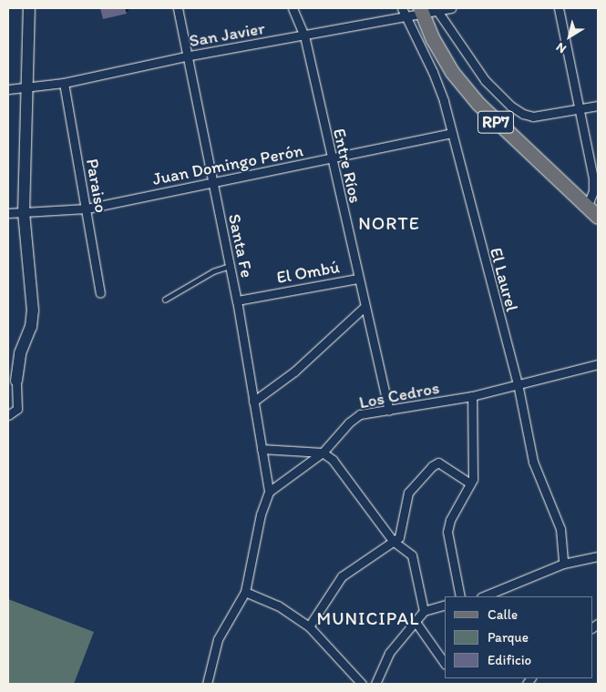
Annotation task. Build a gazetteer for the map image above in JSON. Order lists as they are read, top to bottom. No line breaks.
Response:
{"streets":{"main road":["RP7"],"street":["San Javier","Juan Domingo Perón","Entre Ríos","Paraiso","Santa Fe","El Ombú","El Laurel","Los Cedros"]},"crossings":[["San Javier","RP7"],["San Javier","Entre Ríos"],["San Javier","Paraiso"],["San Javier","Santa Fe"],["San Javier","El Laurel"],["Juan Domingo Perón","Entre Ríos"],["Juan Domingo Perón","Paraiso"],["Juan Domingo Perón","Santa Fe"],["Juan Domingo Perón","El Laurel"],["Entre Ríos","El Ombú"],["Entre Ríos","Los Cedros"],["Santa Fe","El Ombú"],["Santa Fe","Los Cedros"],["El Laurel","Los Cedros"]],"districts":["NORTE","MUNICIPAL"],"legend":["Calle","Parque","Edificio"],"north":"bottom left"}
